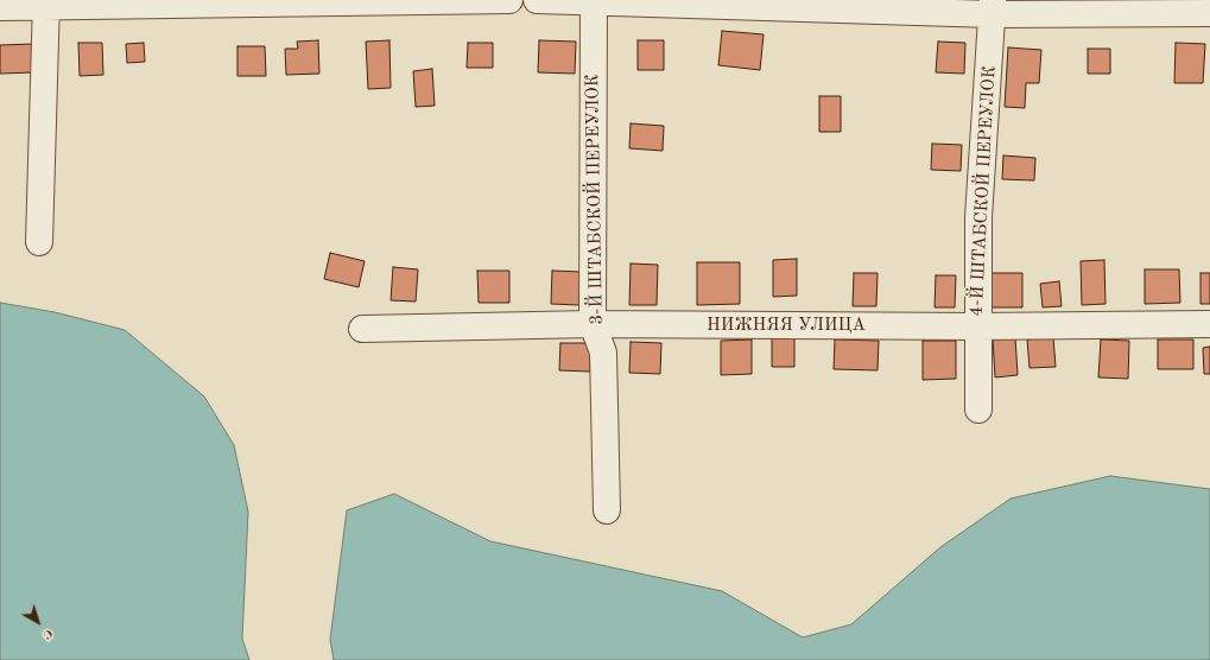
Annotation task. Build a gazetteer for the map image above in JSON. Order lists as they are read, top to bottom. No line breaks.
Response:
{"streets":{"street":["4-Й ШТАБСКОЙ ПЕРЕУЛОК","3-Й ШТАБСКОЙ ПЕРЕУЛОК","НИЖНЯЯ УЛИЦА"]},"crossings":[["4-Й ШТАБСКОЙ ПЕРЕУЛОК","НИЖНЯЯ УЛИЦА"],["3-Й ШТАБСКОЙ ПЕРЕУЛОК","НИЖНЯЯ УЛИЦА"]],"north":"bottom right"}
